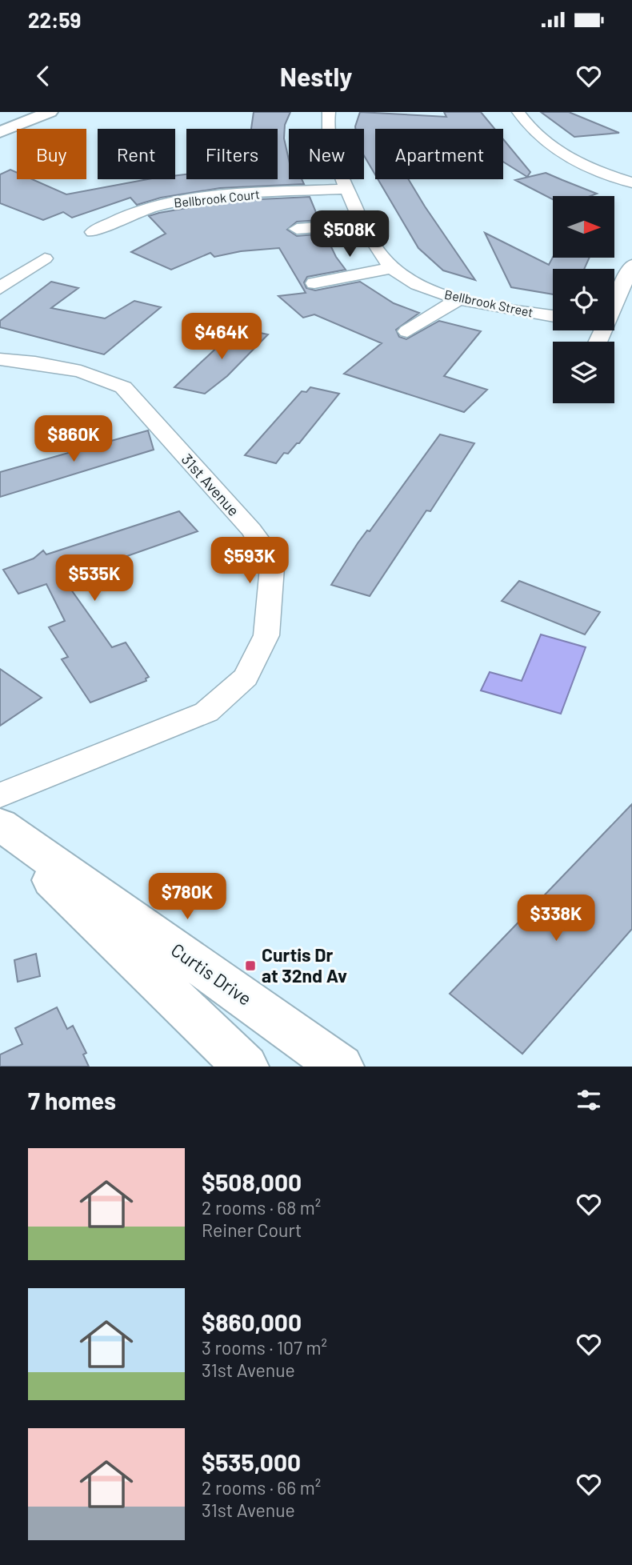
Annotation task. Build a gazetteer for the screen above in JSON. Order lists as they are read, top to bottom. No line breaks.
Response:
{"streets":{"street":["Bellbrook Court","Bellbrook Street","31st Avenue","Curtis Drive"]},"crossings":[["Bellbrook Court","Bellbrook Street"]],"places":{"transit":["Curtis Dr at 32nd Av"]},"north":"right","page":{"status":"22:59","header":"Nestly","chip":["Buy","Rent","Filters","New","Apartment"],"price":["$508K","$464K","$860K","$593K","$535K","$780K","$338K"],"heading":"7 homes","list":[{"name":"$508,000","note":"2 rooms · 68 m² · Reiner Court"},{"name":"$860,000","note":"3 rooms · 107 m² · 31st Avenue"},{"name":"$535,000","note":"2 rooms · 66 m² · 31st Avenue"}]}}
